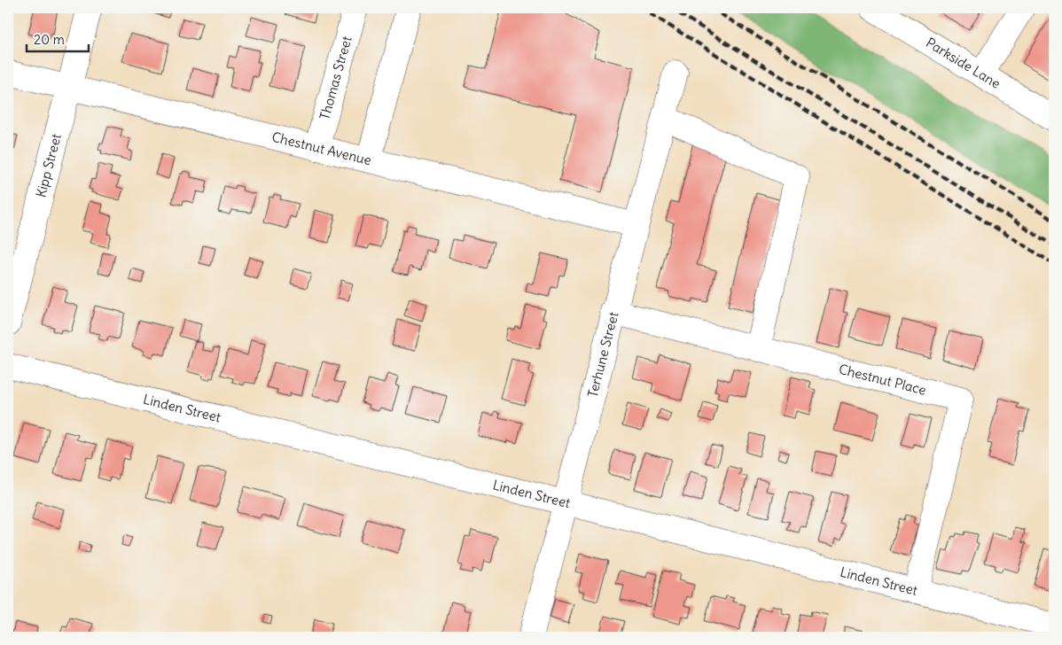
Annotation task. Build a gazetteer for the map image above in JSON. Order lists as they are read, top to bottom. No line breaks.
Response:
{"streets":{"street":["Parkside Lane","Thomas Street","Chestnut Avenue","Kipp Street","Terhune Street","Chestnut Place","Linden Street"]},"crossings":[["Thomas Street","Chestnut Avenue"],["Chestnut Avenue","Kipp Street"],["Chestnut Avenue","Terhune Street"],["Terhune Street","Chestnut Place"],["Terhune Street","Linden Street"],["Chestnut Place","Linden Street"]],"scale_bar":"20 m"}
